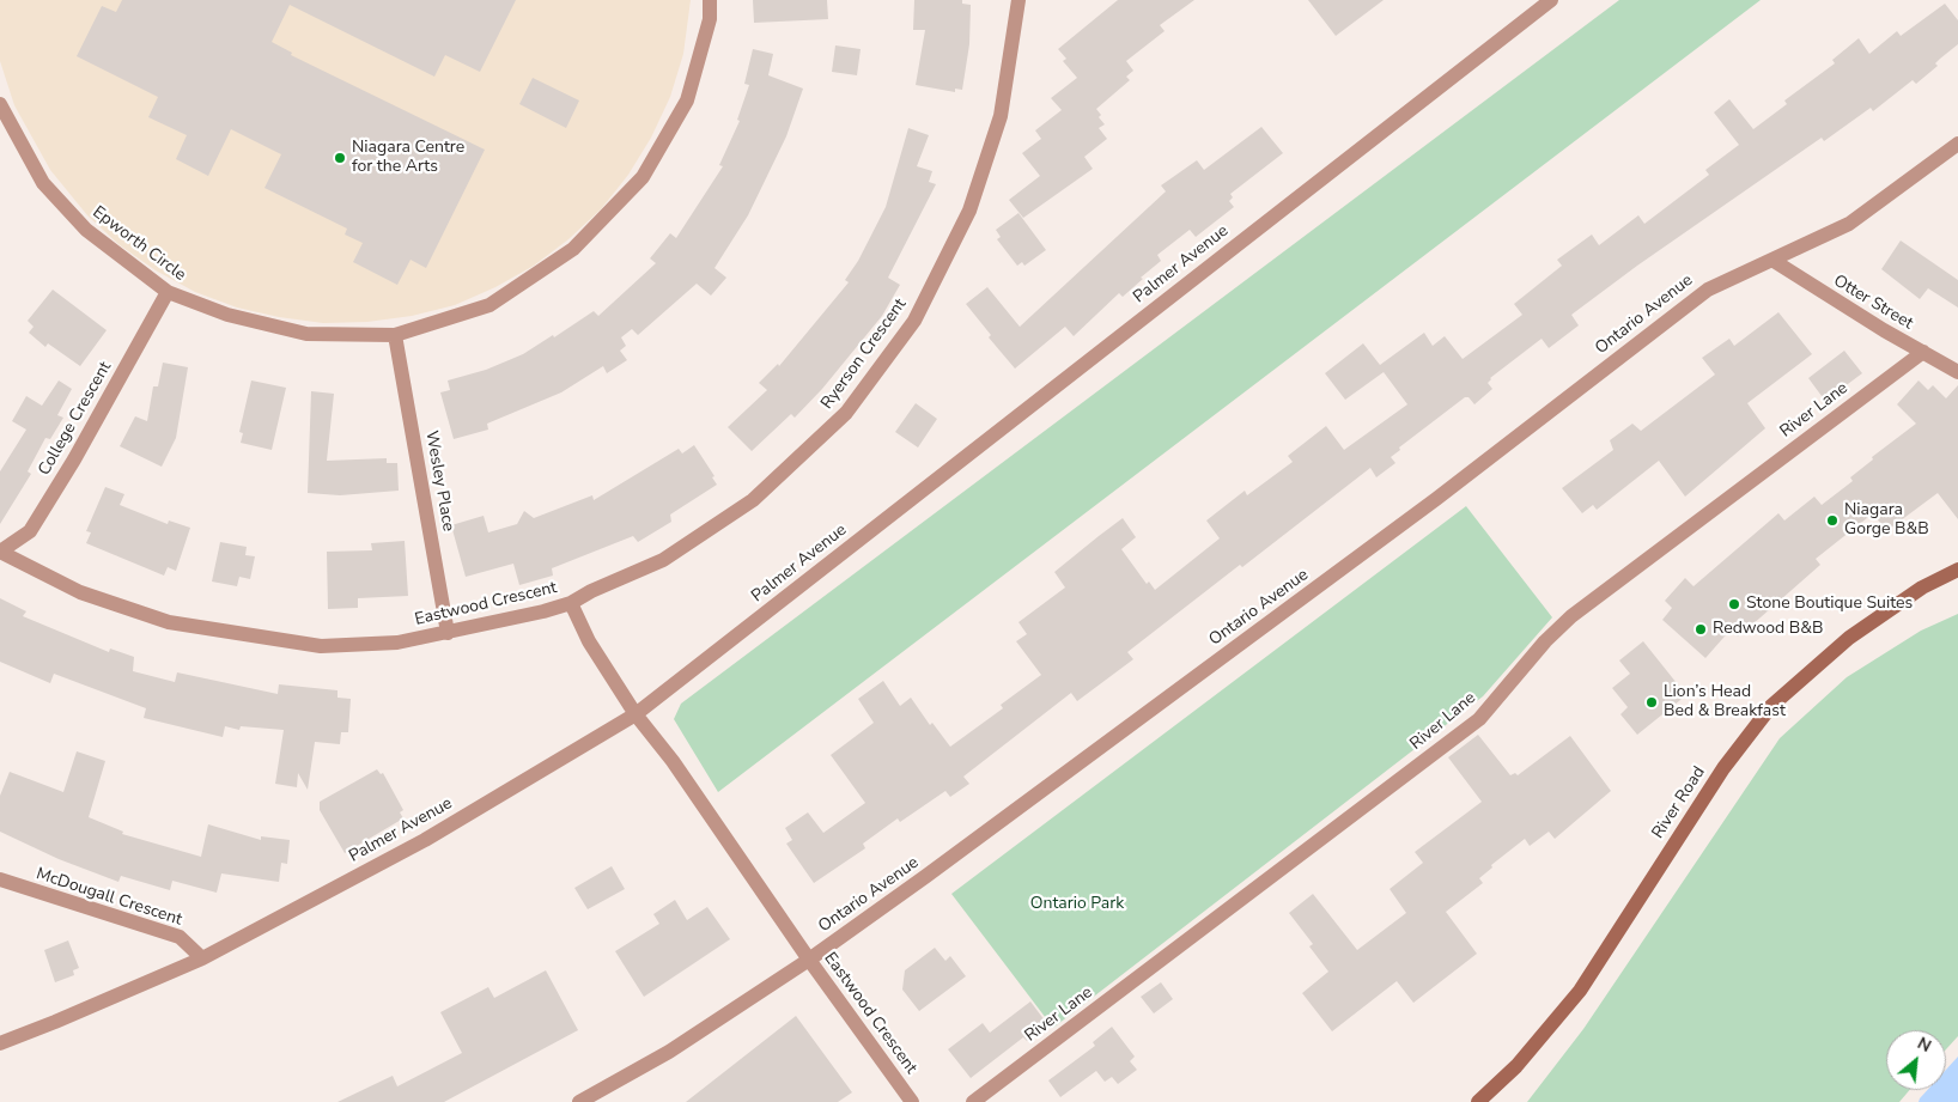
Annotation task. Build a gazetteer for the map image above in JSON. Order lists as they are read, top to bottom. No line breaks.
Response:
{"streets":{"main road":["River Road"],"street":["Epworth Circle","Palmer Avenue","Otter Street","Ontario Avenue","Ryerson Crescent","River Lane","College Crescent","Wesley Place","Eastwood Crescent","McDougall Crescent"]},"crossings":[["Epworth Circle","College Crescent"],["Epworth Circle","Wesley Place"],["Palmer Avenue","Eastwood Crescent"],["Palmer Avenue","McDougall Crescent"],["Otter Street","Ontario Avenue"],["Otter Street","River Lane"],["Ontario Avenue","Eastwood Crescent"],["Ryerson Crescent","Eastwood Crescent"],["College Crescent","Eastwood Crescent"],["Wesley Place","Eastwood Crescent"]],"parks":["Ontario Park"],"places":["Niagara Centre for the Arts","Niagara Gorge B&B","Stone Boutique Suites","Redwood B&B","Lion’s Head Bed & Breakfast"],"north":"top right"}
